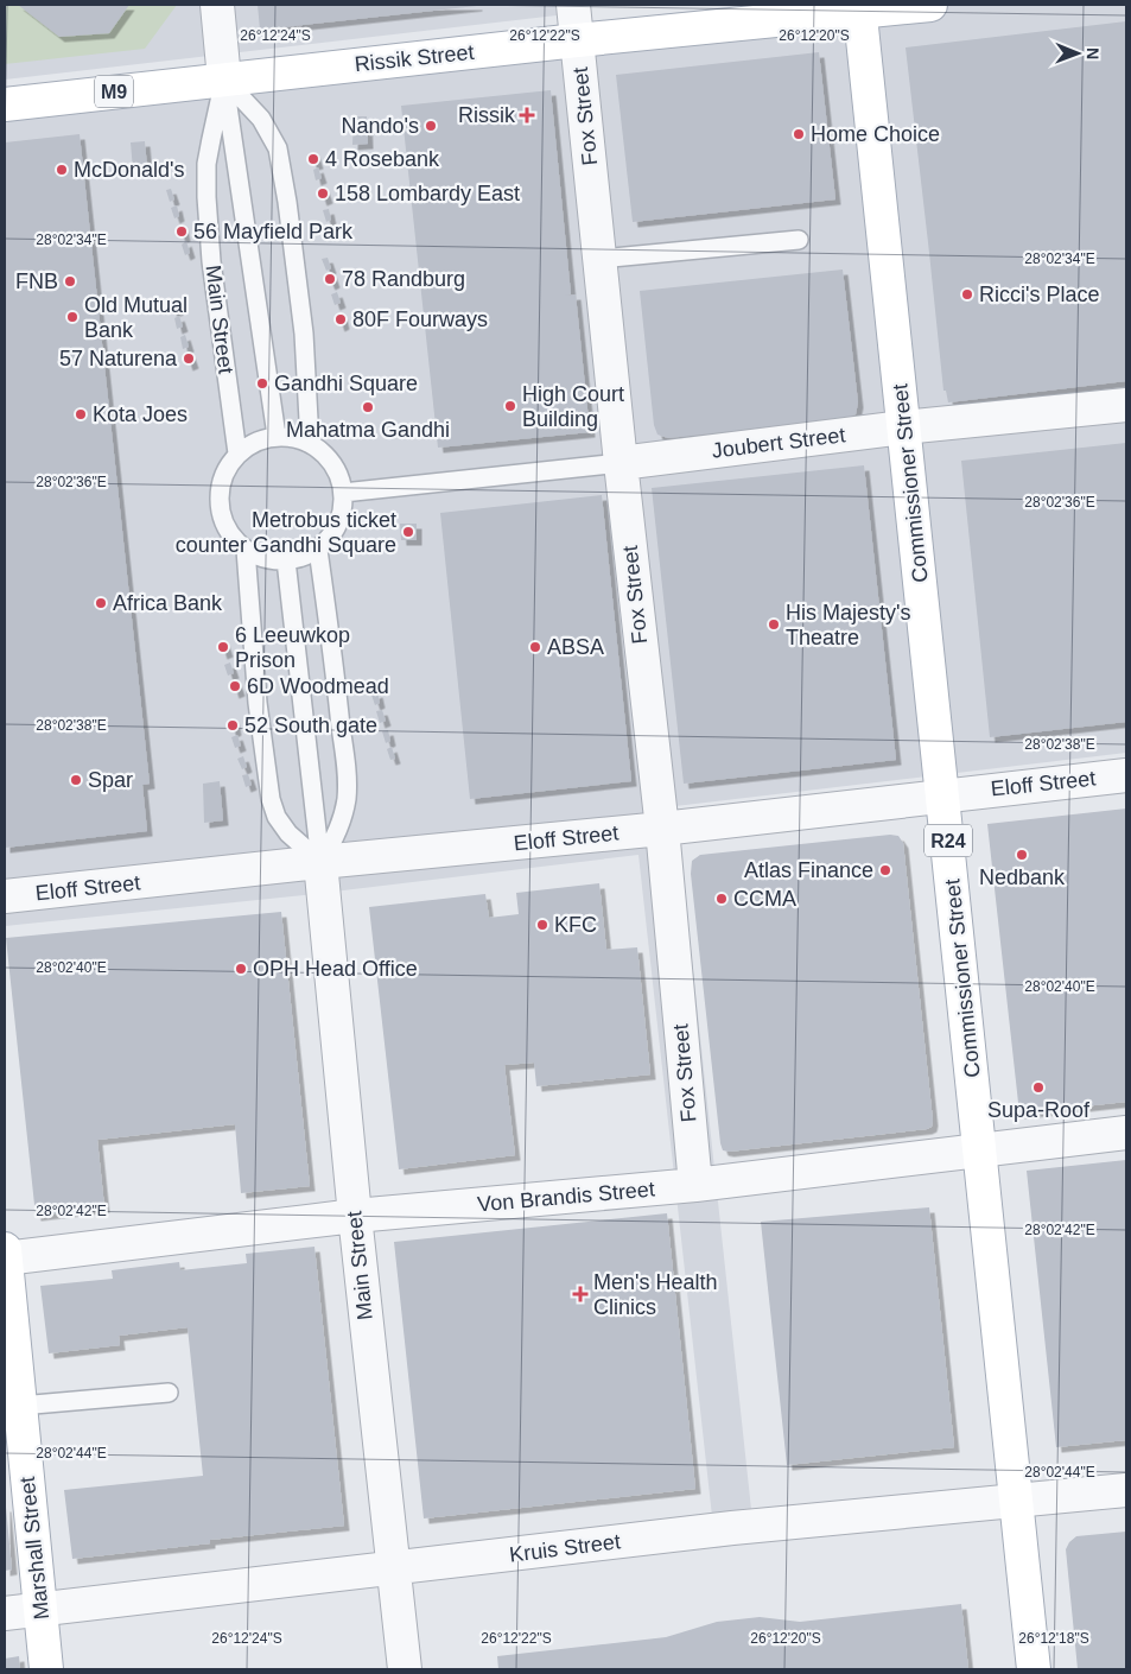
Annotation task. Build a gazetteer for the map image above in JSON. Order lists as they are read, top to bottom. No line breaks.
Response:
{"streets":{"main road":["Rissik Street","M9","Commissioner Street","R24","Marshall Street"],"street":["Fox Street","Main Street","Joubert Street","Eloff Street","Von Brandis Street","Kruis Street"]},"crossings":[["Rissik Street","Fox Street"],["Rissik Street","Main Street"],["Rissik Street","Commissioner Street"],["Fox Street","Joubert Street"],["Fox Street","Eloff Street"],["Fox Street","Von Brandis Street"],["Main Street","Joubert Street"],["Main Street","Eloff Street"],["Main Street","Von Brandis Street"],["Main Street","Kruis Street"],["Joubert Street","Commissioner Street"],["Commissioner Street","Eloff Street"],["Commissioner Street","Von Brandis Street"],["Commissioner Street","Kruis Street"],["Von Brandis Street","Marshall Street"],["Marshall Street","Kruis Street"]],"places":{"health":["Rissik","Men's Health Clinics"],"other":["Nando's","Home Choice","4 Rosebank","McDonald's","158 Lombardy East","56 Mayfield Park","78 Randburg","FNB","Ricci's Place","Old Mutual Bank","80F Fourways","57 Naturena","Gandhi Square","High Court Building","Mahatma Gandhi","Kota Joes","Metrobus ticket counter Gandhi Square","Africa Bank","His Majesty's Theatre","6 Leeuwkop Prison","ABSA","6D Woodmead","52 South gate","Spar","Nedbank","Atlas Finance","CCMA","KFC","OPH Head Office","Supa-Roof"]},"north":"right","coordinates":["26°12'24\"S","26°12'22\"S","26°12'20\"S","28°02'34\"E","28°02'36\"E","28°02'38\"E","28°02'40\"E","28°02'42\"E","28°02'44\"E","26°12'18\"S"]}
